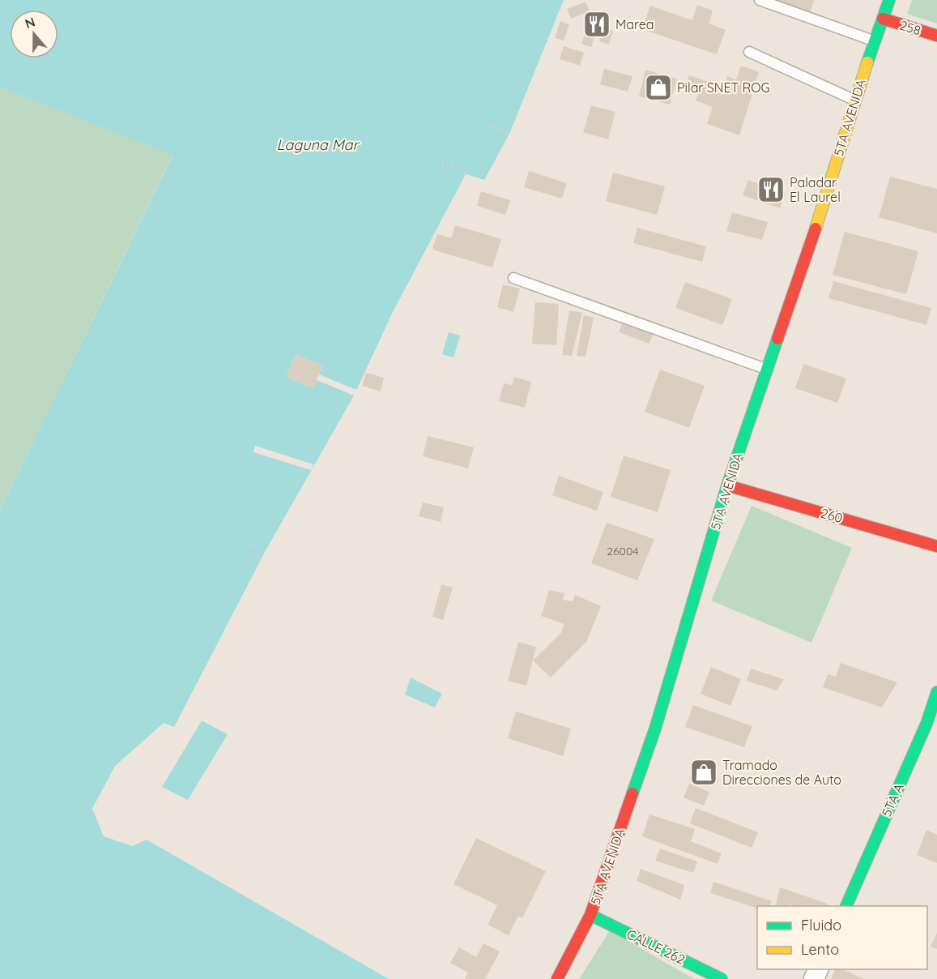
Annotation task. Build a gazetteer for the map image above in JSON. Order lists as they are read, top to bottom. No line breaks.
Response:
{"streets":{"main road":["258","5TA AVENIDA","260","5TA A","CALLE 262"]},"crossings":[["258","5TA AVENIDA"],["5TA AVENIDA","260"],["5TA AVENIDA","CALLE 262"]],"water":["Laguna Mar"],"places":{"restaurant":["Marea","Paladar El Laurel"],"shop":["Pilar SNET ROG","Tramado Direcciones de Auto"]},"house_numbers":["26004"],"legend":["Fluido","Lento"],"north":"top"}
